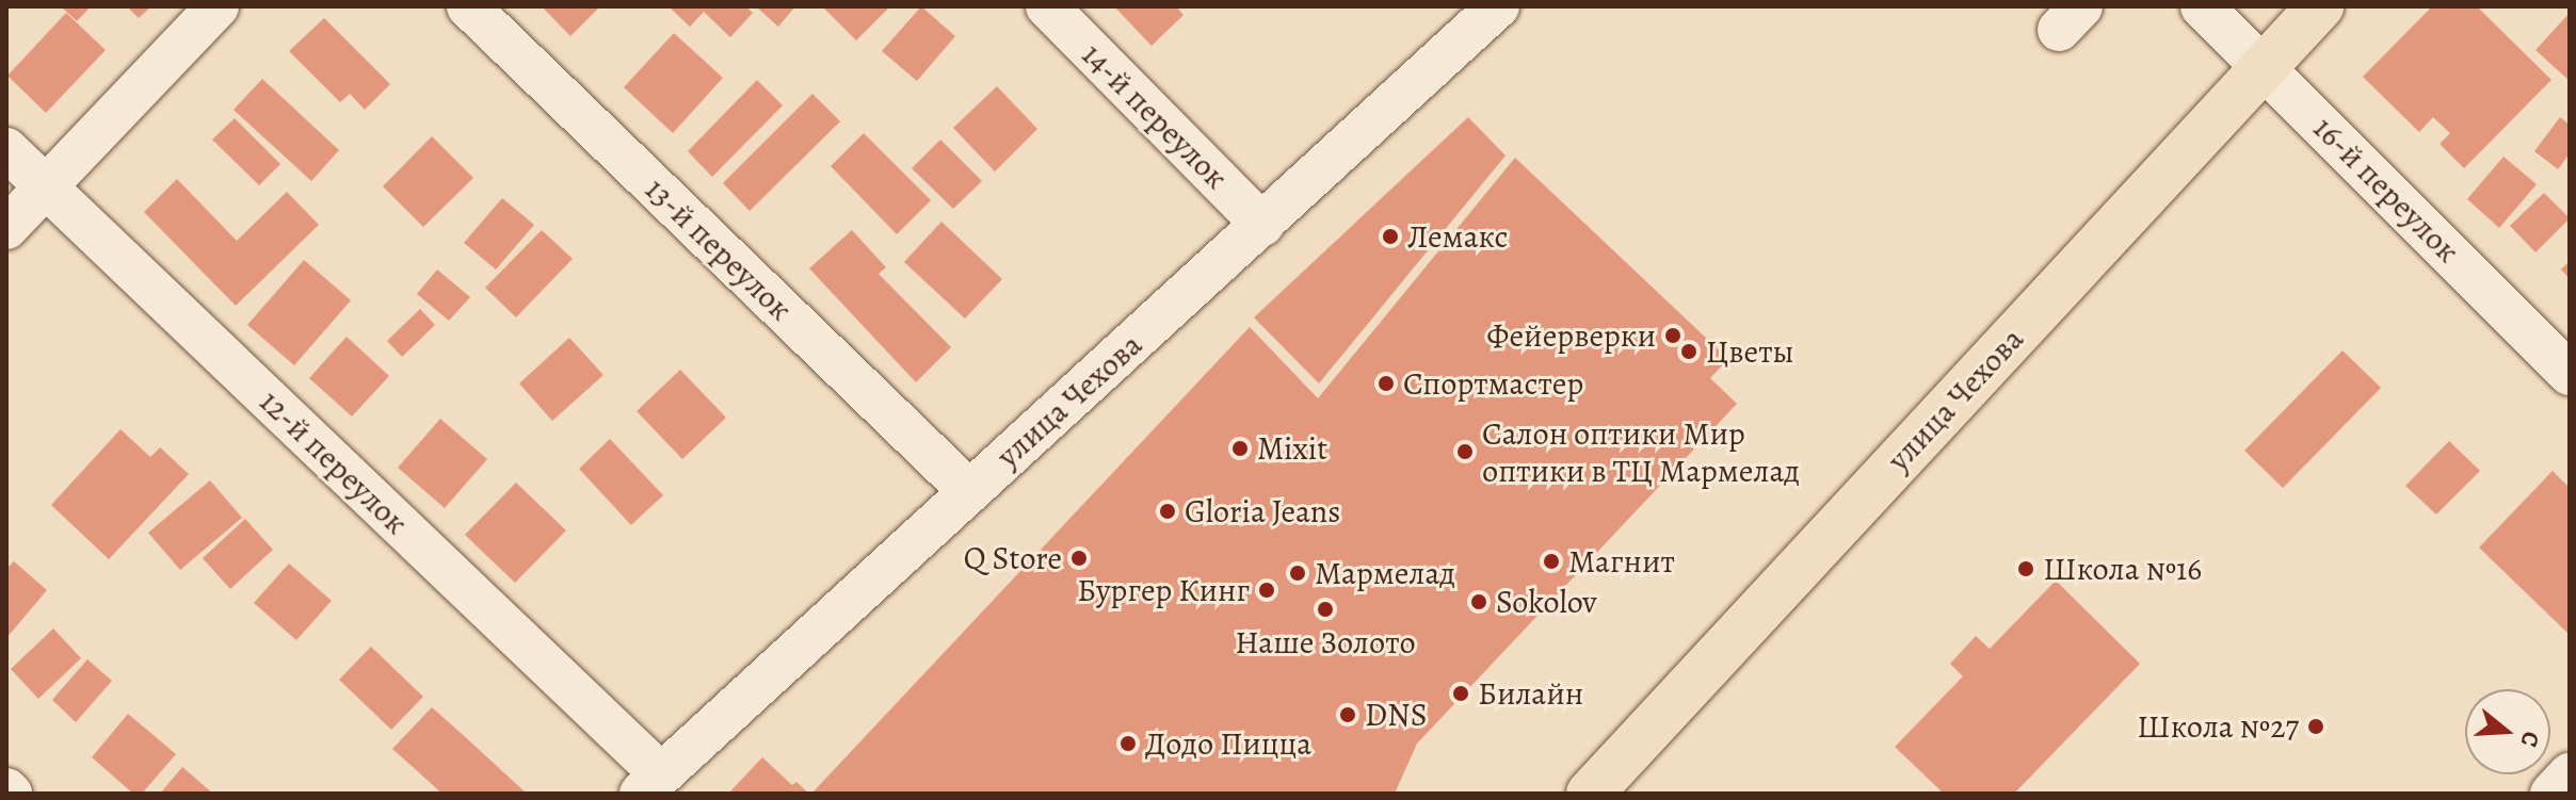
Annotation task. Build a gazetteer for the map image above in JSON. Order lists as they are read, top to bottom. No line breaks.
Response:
{"streets":{"main road":["улица Чехова"],"street":["14-й переулок","16-й переулок","13-й переулок","12-й переулок"]},"crossings":[["14-й переулок","улица Чехова"],["16-й переулок","улица Чехова"],["13-й переулок","улица Чехова"],["улица Чехова","12-й переулок"]],"places":["Лемакс","Фейерверки","Цветы","Спортмастер","Mixit","Салон оптики Мир оптики в ТЦ Мармелад","Gloria Jeans","Q Store","Магнит","Школа №16","Мармелад","Бургер Кинг","Sokolov","Наше Золото","Билайн","DNS","Школа №27","Додо Пицца"],"north":"right"}
